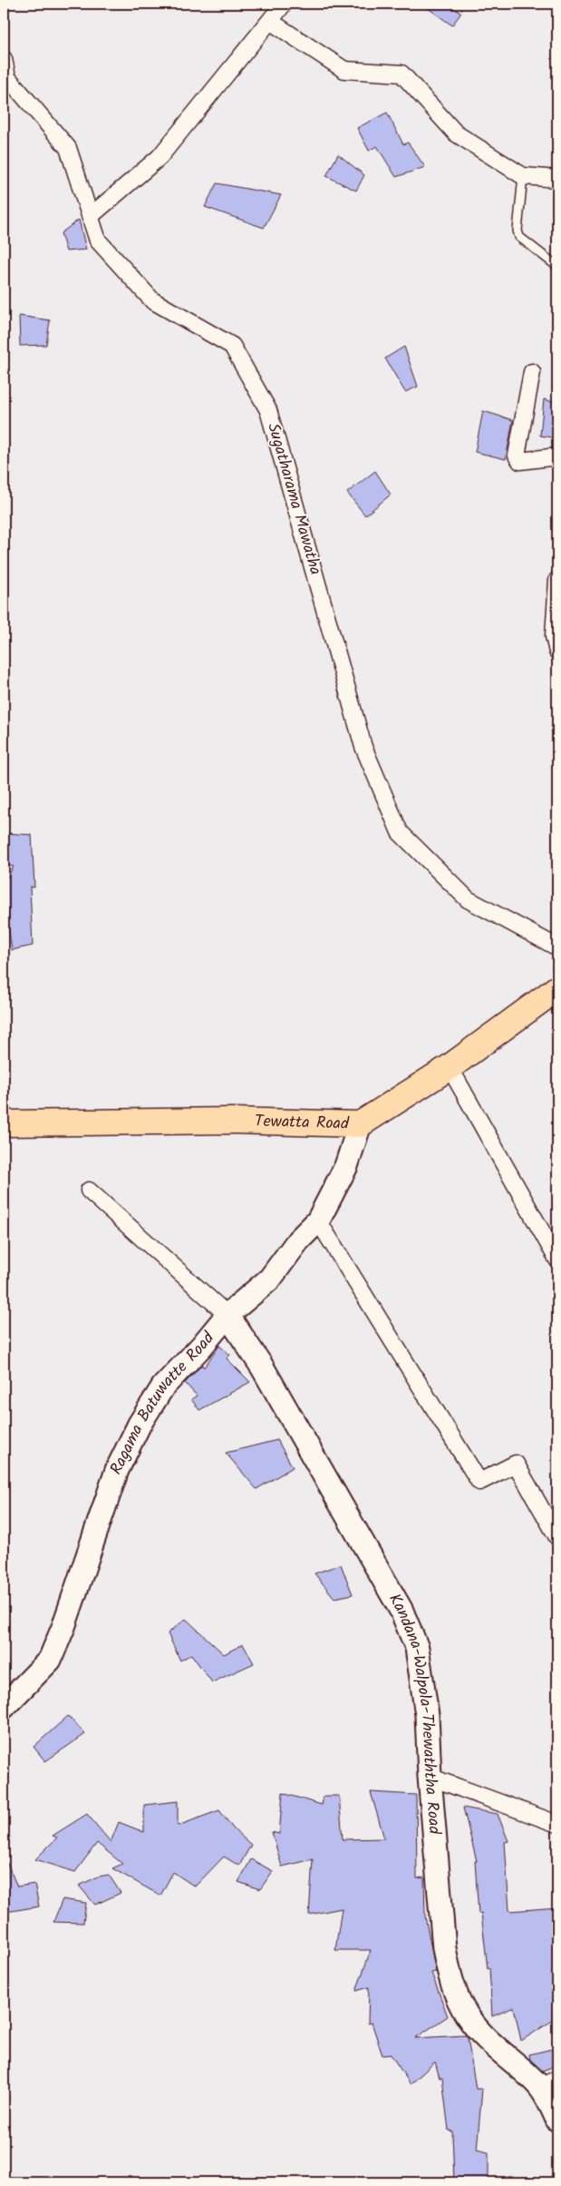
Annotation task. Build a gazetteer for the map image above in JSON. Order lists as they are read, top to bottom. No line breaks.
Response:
{"streets":{"main road":["Tewatta Road"],"street":["Sugatharama Mawatha","Ragama Batuwatte Road","Kandana-Walpola-Thewaththa Road"]},"crossings":[["Tewatta Road","Ragama Batuwatte Road"],["Ragama Batuwatte Road","Kandana-Walpola-Thewaththa Road"]]}
